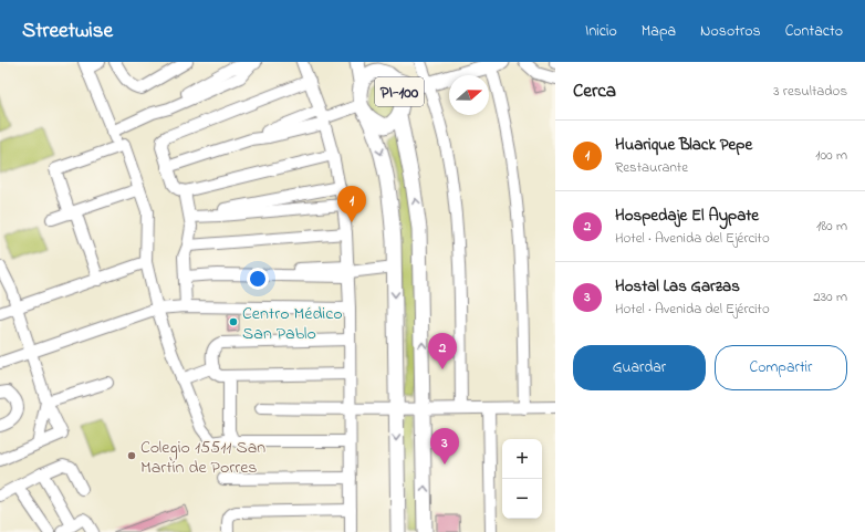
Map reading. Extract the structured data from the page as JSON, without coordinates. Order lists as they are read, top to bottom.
{
  "streets": {
    "main road": ["PI-100"]
  },
  "places": ["Centro Médico San Pablo", "Colegio 15511 San Martín de Porres"],
  "north": "right",
  "page": {
    "header": "Streetwise",
    "nav": [
      "Inicio",
      "Mapa",
      "Nosotros",
      "Contacto"
    ],
    "heading": ["Cerca", "3 resultados"],
    "list": [
      {
        "mark": "1",
        "name": "Huarique Black Pepe",
        "note": "Restaurante",
        "value": "100 m"
      },
      {
        "mark": "2",
        "name": "Hospedaje El Aypate",
        "note": "Hotel · Avenida del Ejército",
        "value": "180 m"
      },
      {
        "mark": "3",
        "name": "Hostal Las Garzas",
        "note": "Hotel · Avenida del Ejército",
        "value": "230 m"
      }
    ],
    "pins": ["1", "2", "3"],
    "buttons": ["Guardar", "Compartir"],
    "map_buttons": ["+", "−"]
  }
}
